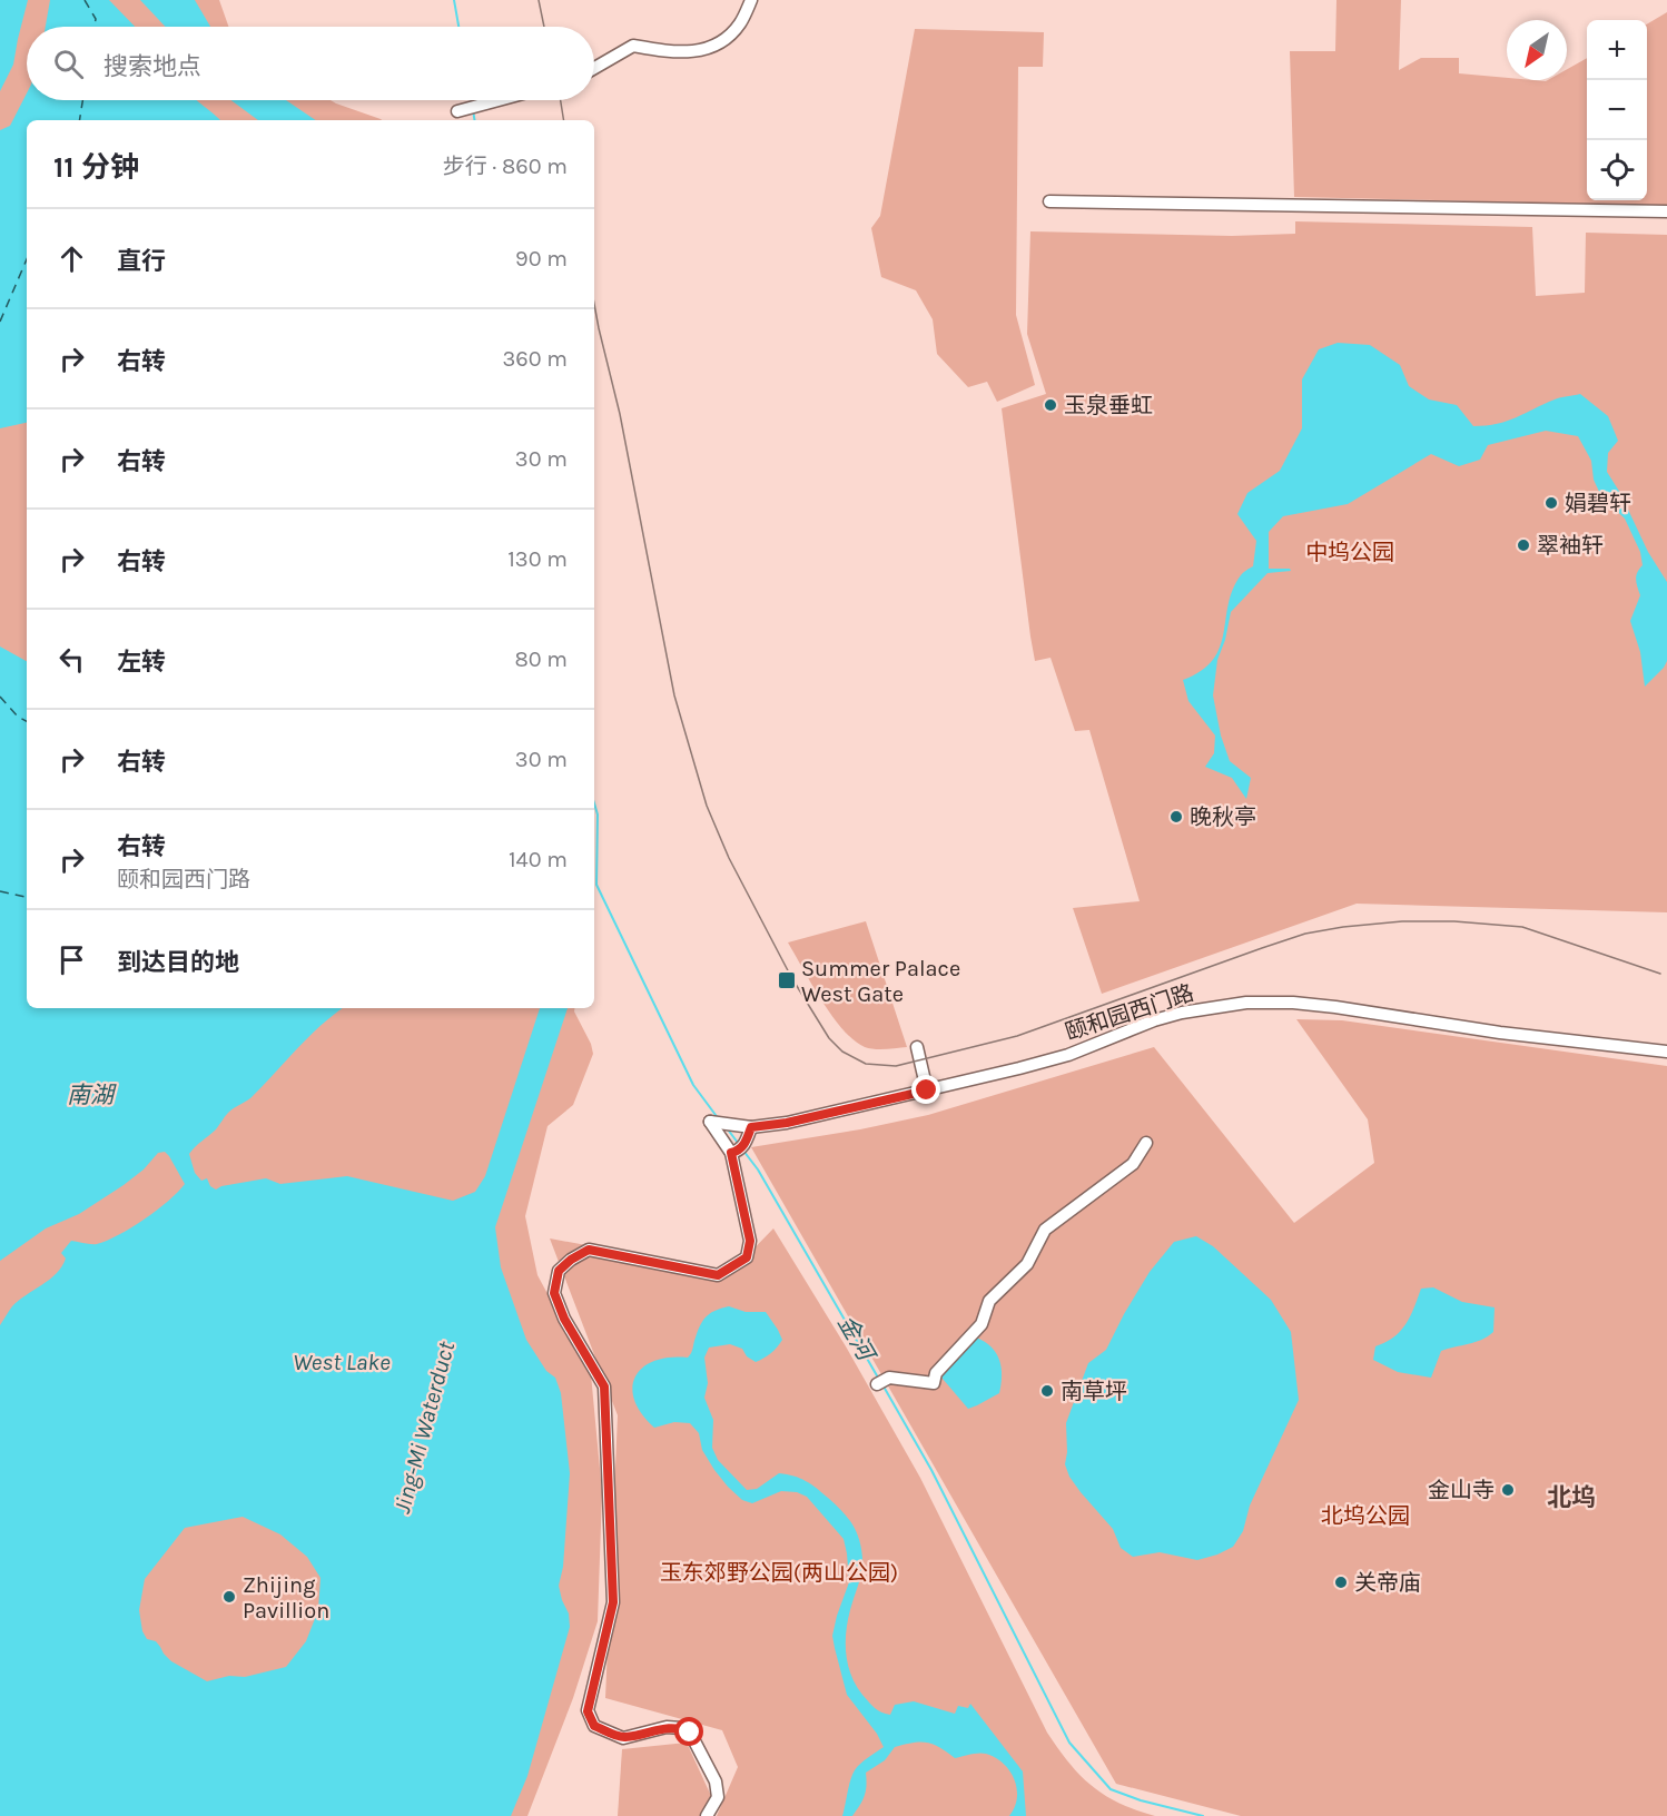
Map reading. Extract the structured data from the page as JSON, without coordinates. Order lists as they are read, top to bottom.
{
  "streets": {
    "street": ["颐和园西门路"]
  },
  "districts": ["北坞"],
  "water": [
    "南湖",
    "金河",
    "West Lake",
    "Jing-Mi Waterduct"
  ],
  "parks": ["中坞公园", "北坞公园", "玉东郊野公园(两山公园)"],
  "places": {
    "other": [
      "玉泉垂虹",
      "娟碧轩",
      "翠袖轩",
      "晚秋亭",
      "南草坪",
      "金山寺",
      "关帝庙",
      "Zhijing Pavillion"
    ],
    "transit": ["Summer Palace West Gate"]
  },
  "north": "bottom left",
  "page": {
    "map_buttons": ["+", "−"],
    "search": "搜索地点",
    "heading": ["11 分钟", "步行 · 860 m"],
    "list": [
      ["直行", "90 m"],
      ["右转", "360 m"],
      ["右转", "30 m"],
      ["右转", "130 m"],
      ["左转", "80 m"],
      ["右转", "30 m"],
      ["右转", "颐和园西门路", "140 m"],
      "到达目的地"
    ]
  }
}
